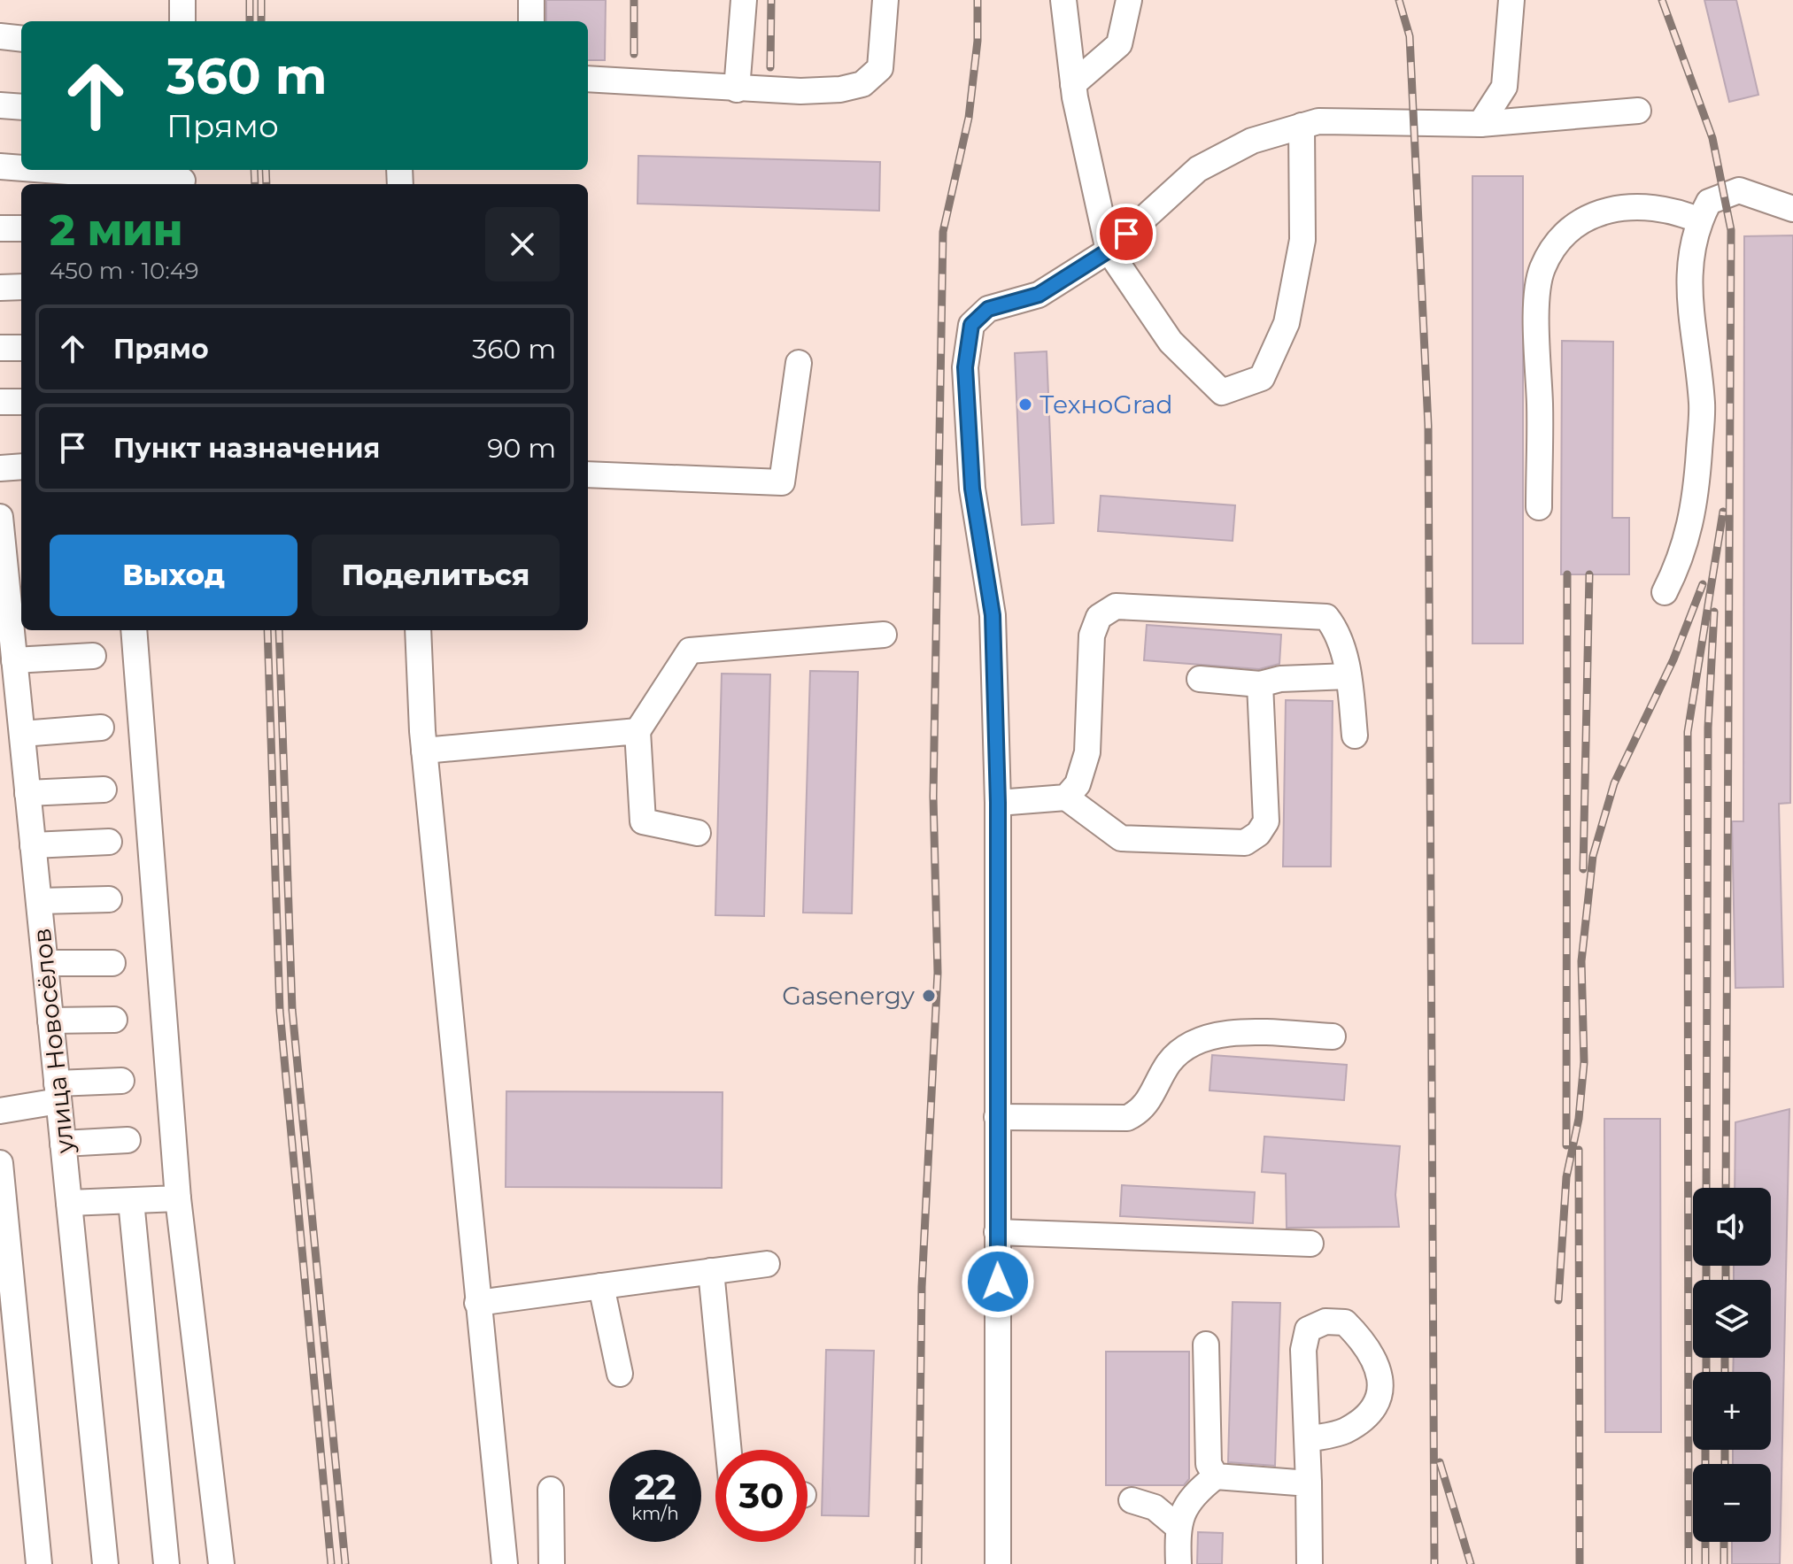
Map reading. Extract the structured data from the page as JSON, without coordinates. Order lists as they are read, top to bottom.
{
  "streets": {
    "street": ["улица Новосёлов"]
  },
  "places": ["ТехноGrad", "Gasenergy"],
  "page": {
    "turn": ["360 m", "Прямо"],
    "heading": ["2 мин", "450 m · 10:49"],
    "list": [
      {
        "name": "Прямо",
        "value": "360 m"
      },
      {
        "name": "Пункт назначения",
        "value": "90 m"
      }
    ],
    "buttons": ["Выход", "Поделиться"],
    "map_buttons": ["+", "−"],
    "speed": "22 km/h",
    "limit": "30"
  }
}
